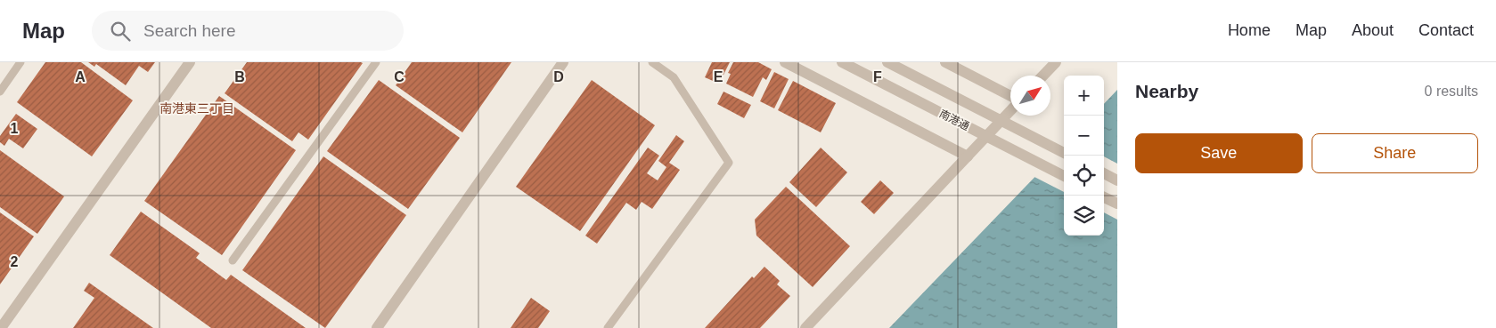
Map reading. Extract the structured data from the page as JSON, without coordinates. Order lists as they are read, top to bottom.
{
  "streets": {
    "street": ["南港通"]
  },
  "districts": ["南港東三丁目"],
  "north": "top right",
  "page": {
    "header": "Map",
    "search": "Search here",
    "nav": [
      "Home",
      "Map",
      "About",
      "Contact"
    ],
    "heading": ["Nearby", "0 results"],
    "map_buttons": ["+", "−"],
    "buttons": ["Save", "Share"]
  },
  "grid": {
    "columns": [
      "A",
      "B",
      "C",
      "D",
      "E",
      "F"
    ],
    "rows": ["1", "2"]
  }
}
